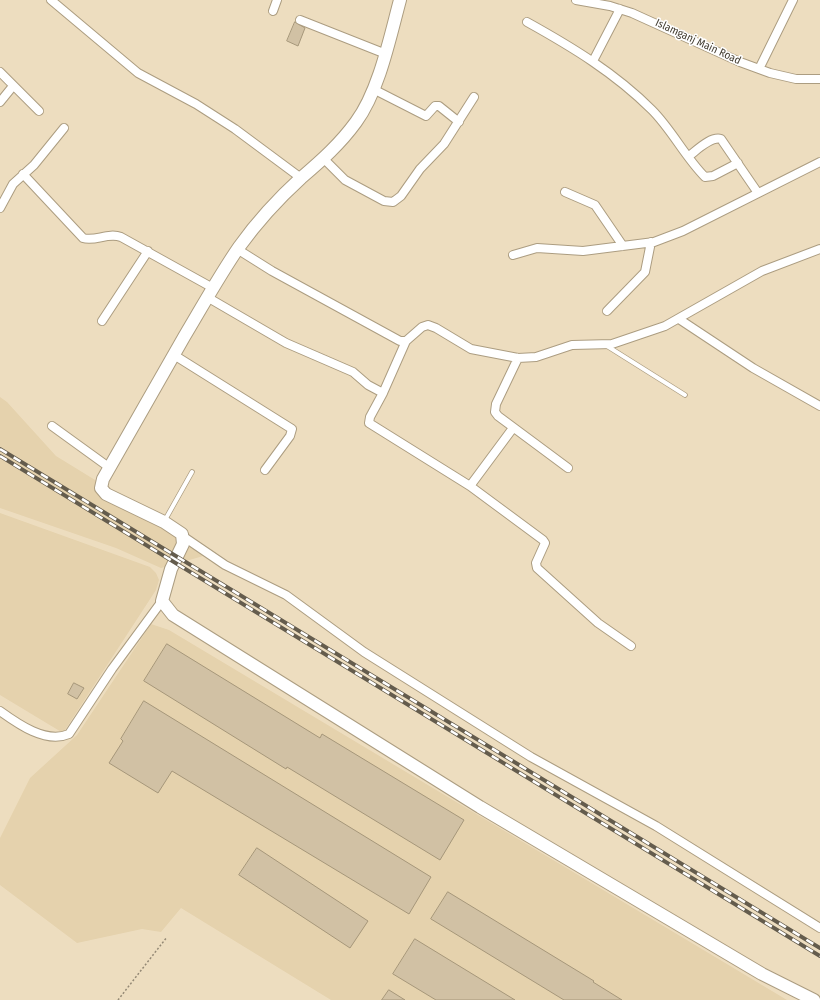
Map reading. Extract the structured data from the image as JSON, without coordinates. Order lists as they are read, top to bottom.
{
  "streets": {
    "street": ["Islamganj Main Road"]
  }
}
